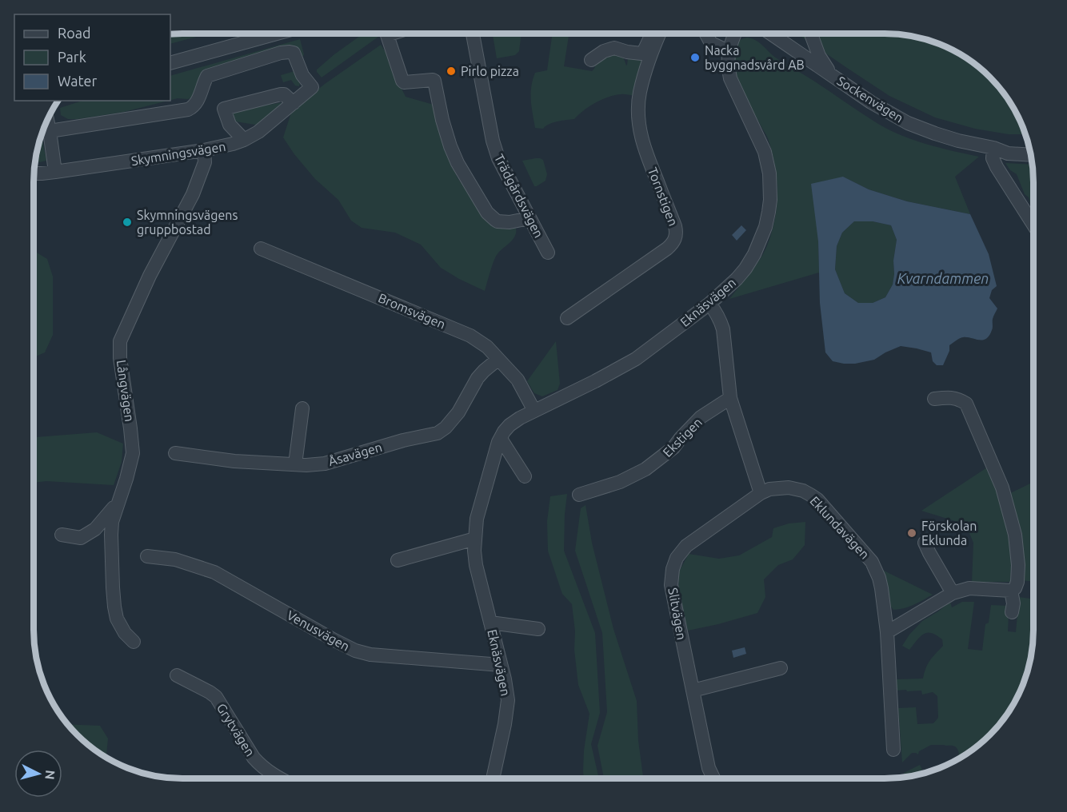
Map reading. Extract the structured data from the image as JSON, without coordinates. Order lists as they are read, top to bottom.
{
  "streets": {
    "street": [
      "Sockenvägen",
      "Skymningsvägen",
      "Trädgårdsvägen",
      "Tornstigen",
      "Eknäsvägen",
      "Bromsvägen",
      "Långvägen",
      "Ekstigen",
      "Åsavägen",
      "Eklundavägen",
      "Slitvägen",
      "Venusvägen",
      "Grytvägen"
    ]
  },
  "crossings": [
    ["Skymningsvägen", "Långvägen"],
    ["Eknäsvägen", "Bromsvägen"],
    ["Eknäsvägen", "Venusvägen"],
    ["Bromsvägen", "Åsavägen"],
    ["Eklundavägen", "Slitvägen"]
  ],
  "water": ["Kvarndammen"],
  "places": [
    "Nacka byggnadsvård AB",
    "Pirlo pizza",
    "Skymningsvägens gruppbostad",
    "Förskolan Eklunda"
  ],
  "legend": ["Road", "Park", "Water"],
  "north": "right"
}
